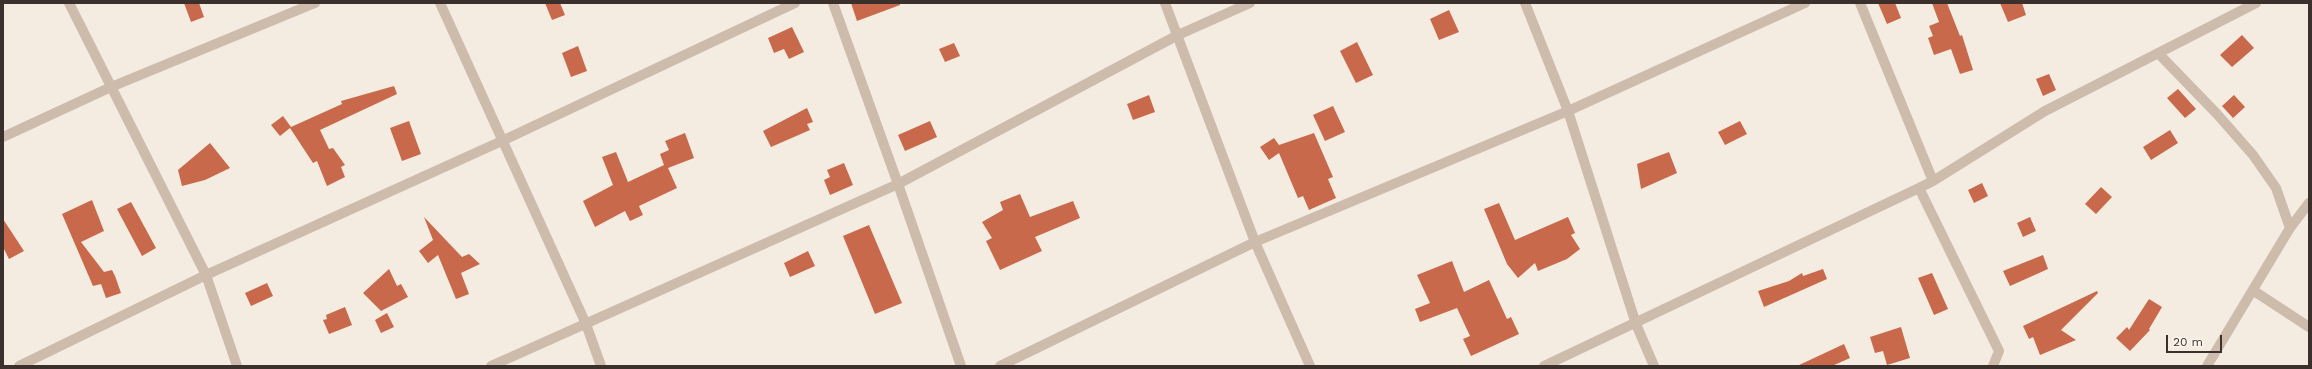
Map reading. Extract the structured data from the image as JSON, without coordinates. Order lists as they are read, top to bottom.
{
  "scale_bar": "20 m"
}
